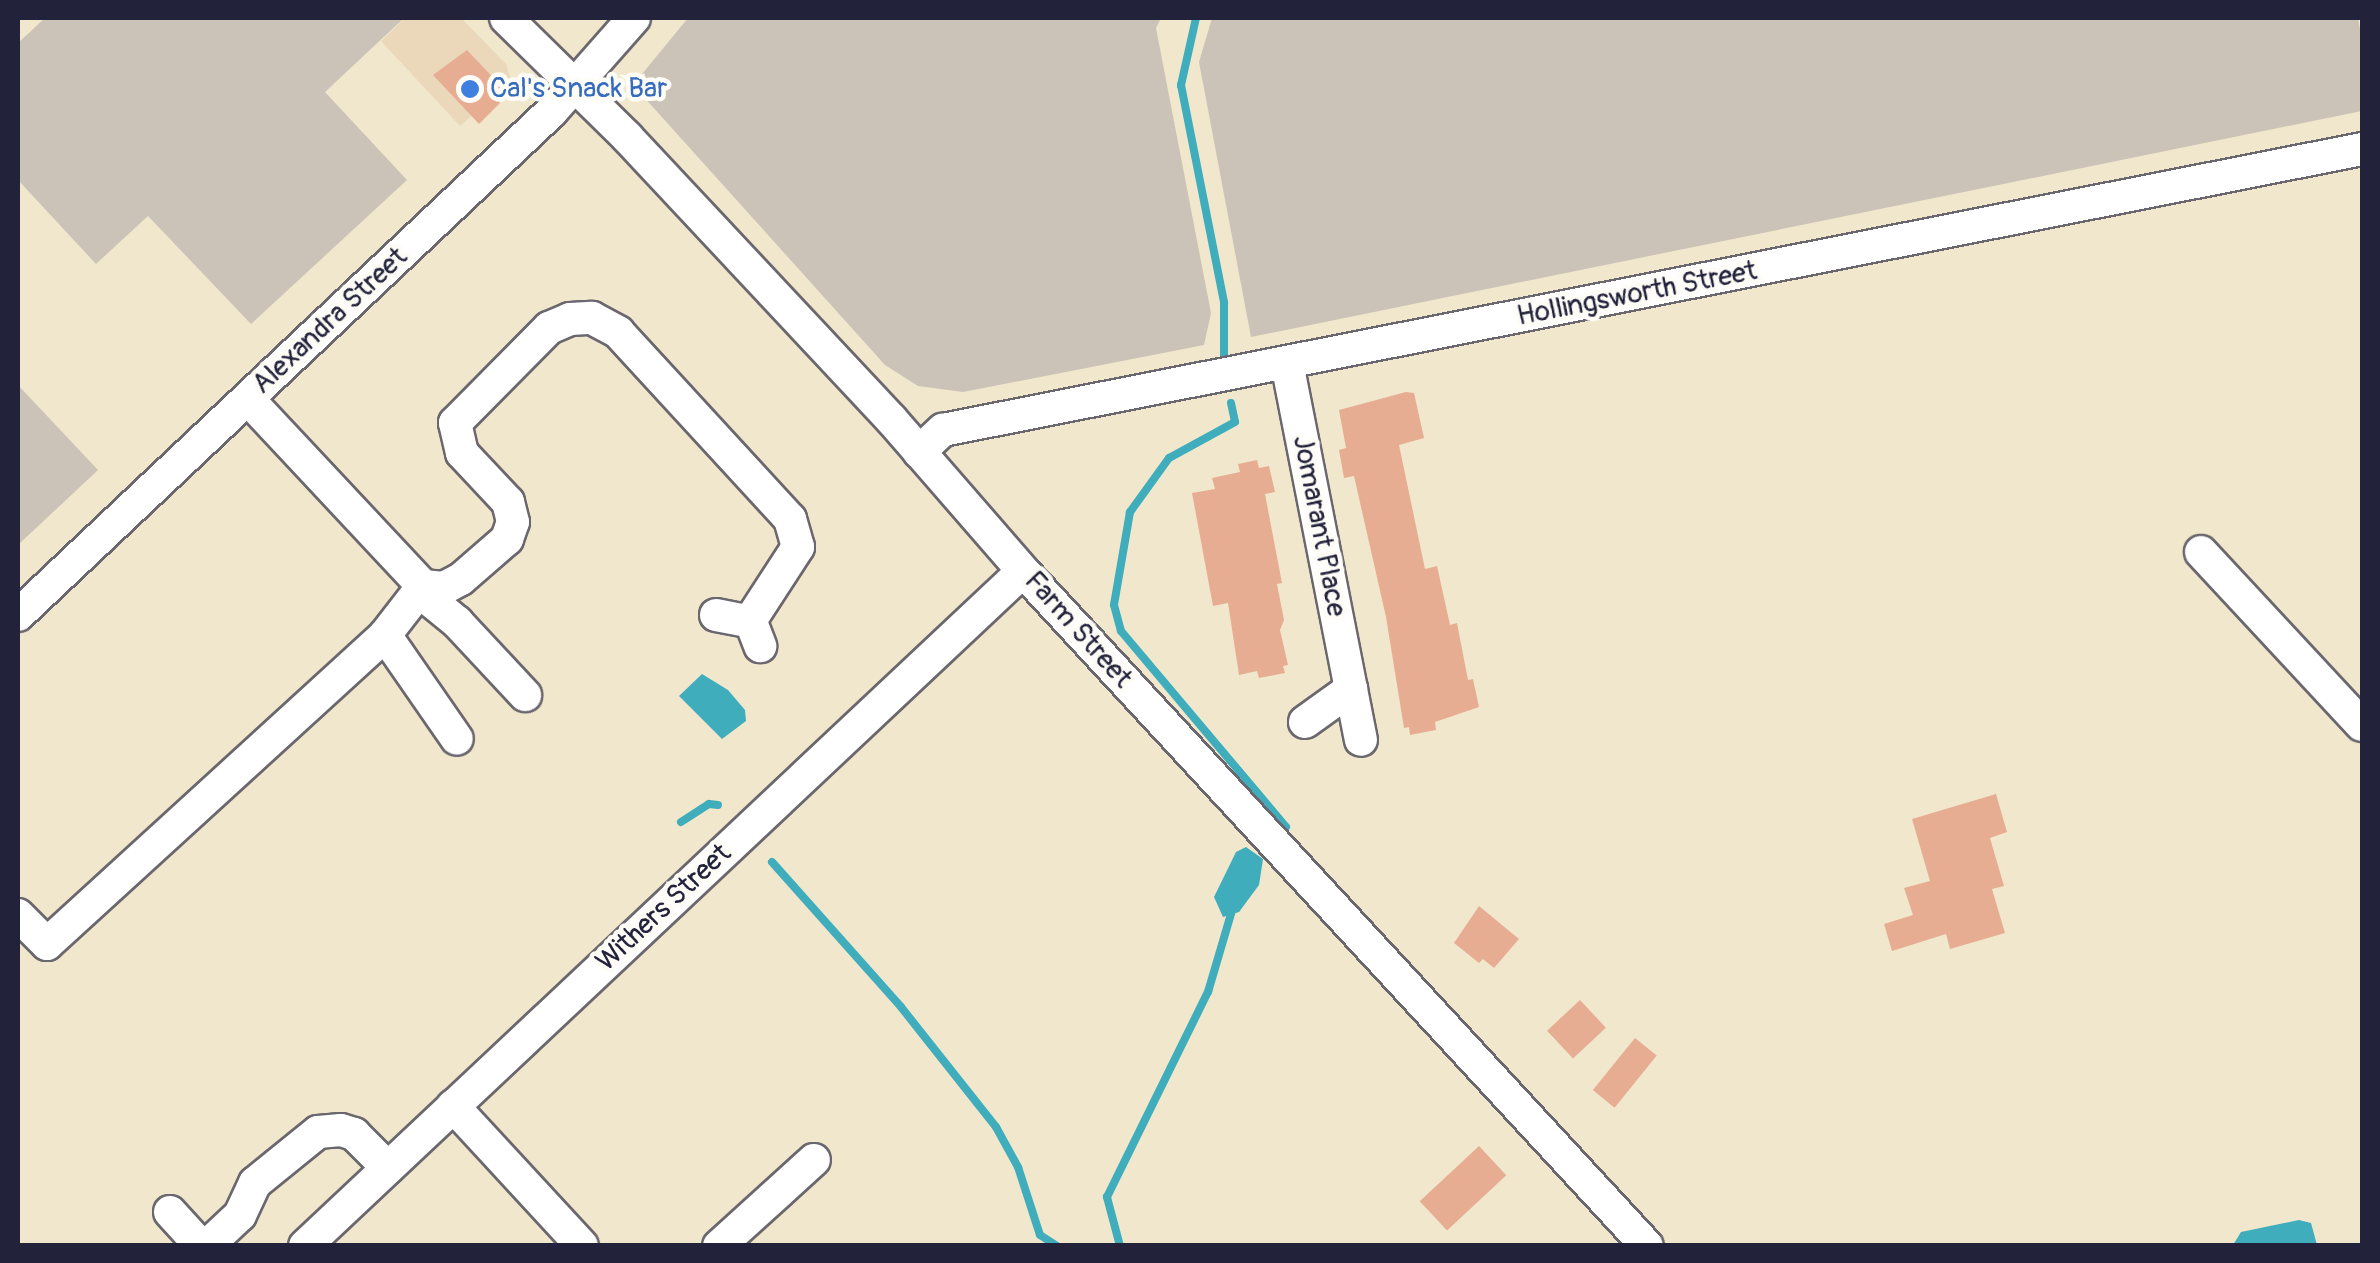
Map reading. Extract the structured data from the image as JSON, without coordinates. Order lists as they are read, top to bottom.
{
  "streets": {
    "street": [
      "Hollingsworth Street",
      "Alexandra Street",
      "Jomarant Place",
      "Farm Street",
      "Withers Street"
    ]
  },
  "crossings": [
    ["Hollingsworth Street", "Jomarant Place"],
    ["Hollingsworth Street", "Farm Street"],
    ["Alexandra Street", "Farm Street"],
    ["Farm Street", "Withers Street"]
  ],
  "places": ["Cal's Snack Bar"]
}
